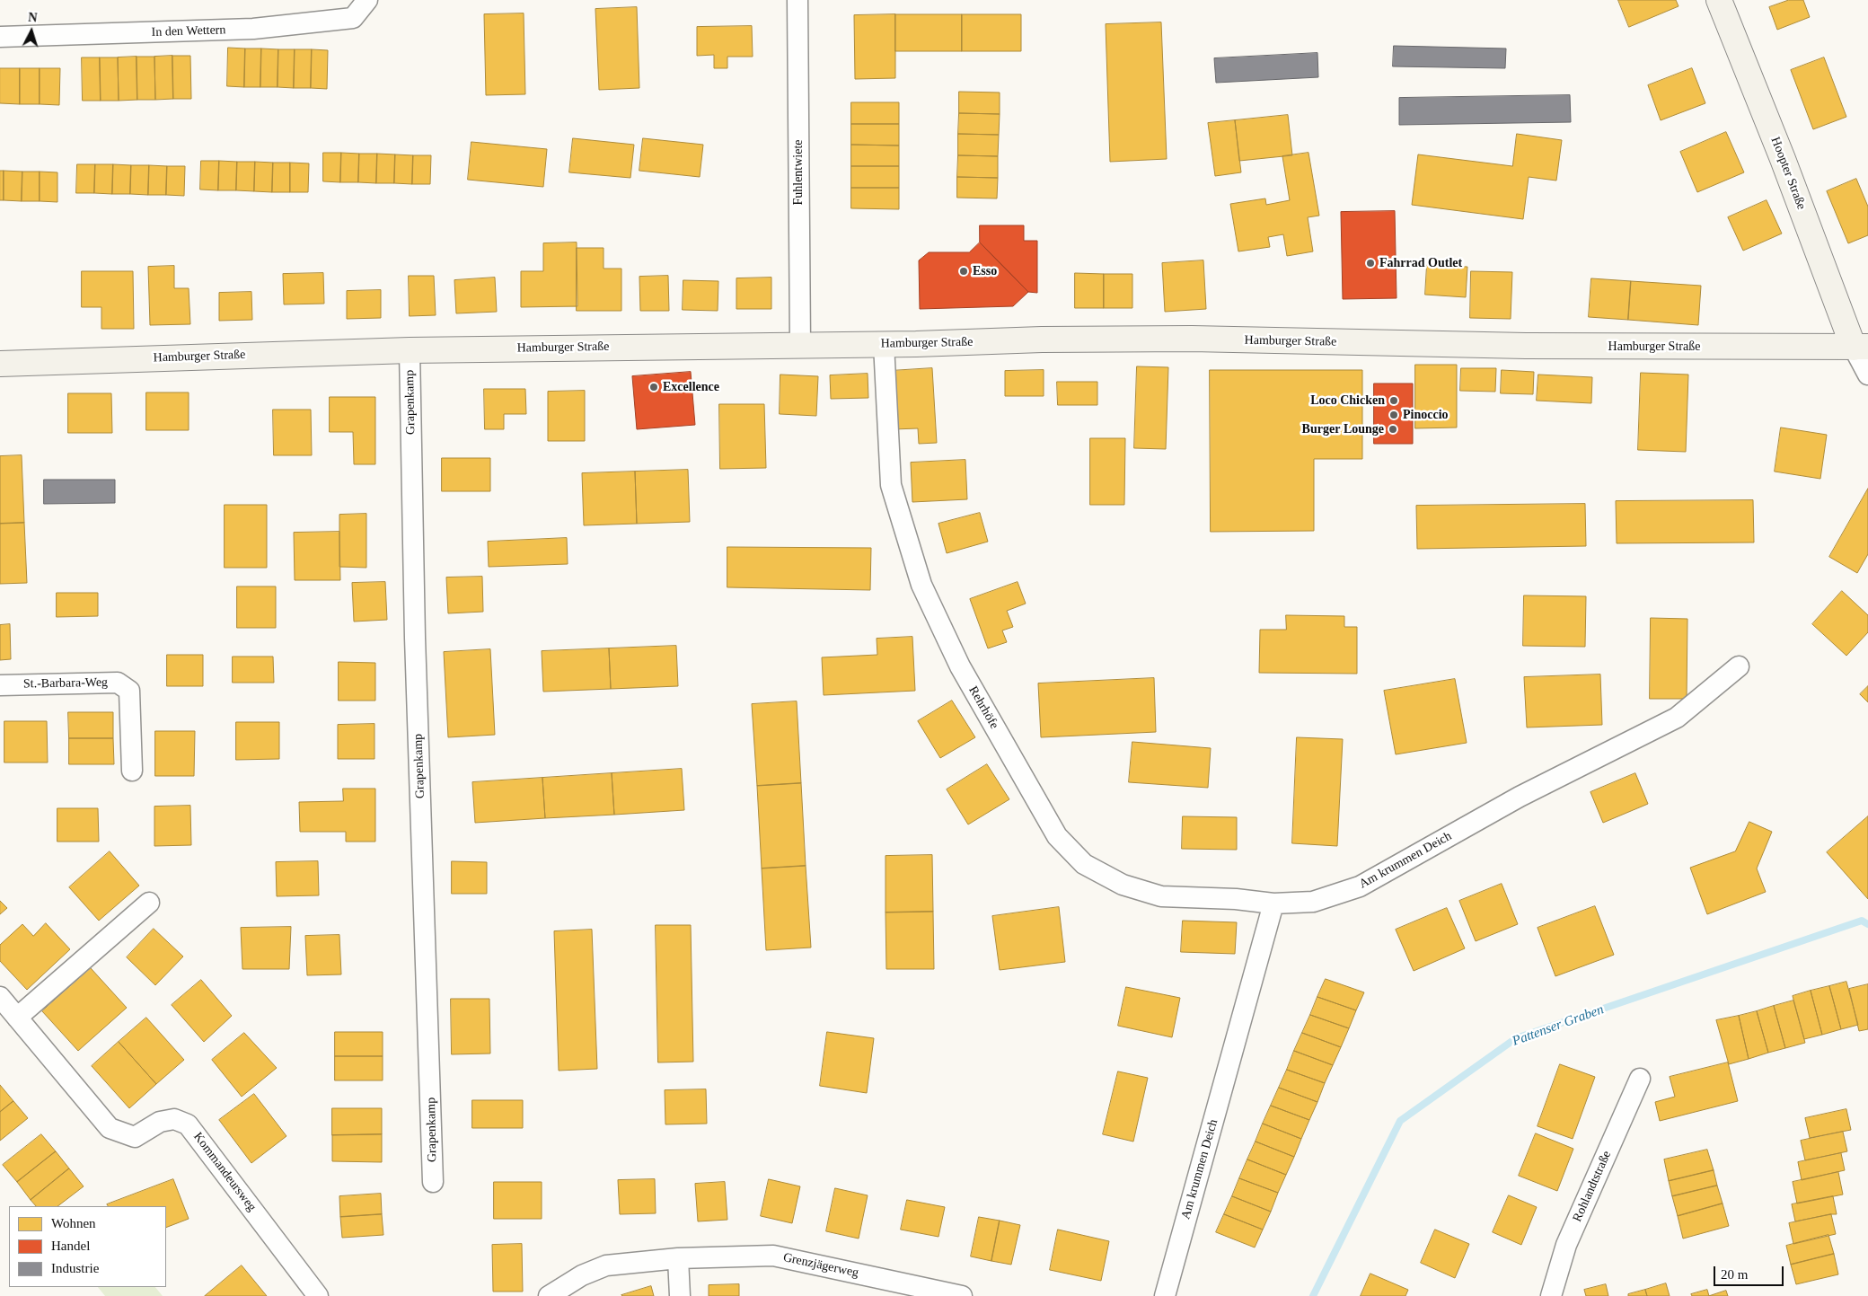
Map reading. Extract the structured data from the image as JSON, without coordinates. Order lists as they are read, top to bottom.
{
  "streets": {
    "main road": ["Hoopter Straße", "Hamburger Straße"],
    "street": [
      "In den Wettern",
      "Fuhlentwiete",
      "Grapenkamp",
      "St.-Barbara-Weg",
      "Rehrhöfe",
      "Am krummen Deich",
      "Kommandeursweg",
      "Rohlandtstraße",
      "Grenzjägerweg"
    ]
  },
  "crossings": [
    ["Fuhlentwiete", "Hamburger Straße"],
    ["Hoopter Straße", "Hamburger Straße"],
    ["Hamburger Straße", "Grapenkamp"],
    ["Hamburger Straße", "Rehrhöfe"],
    ["Rehrhöfe", "Am krummen Deich"]
  ],
  "water": ["Pattenser Graben"],
  "places": [
    "Fahrrad Outlet",
    "Esso",
    "Excellence",
    "Loco Chicken",
    "Pinoccio",
    "Burger Lounge"
  ],
  "legend": ["Wohnen", "Handel", "Industrie"],
  "scale_bar": "20 m",
  "north": "top"
}
